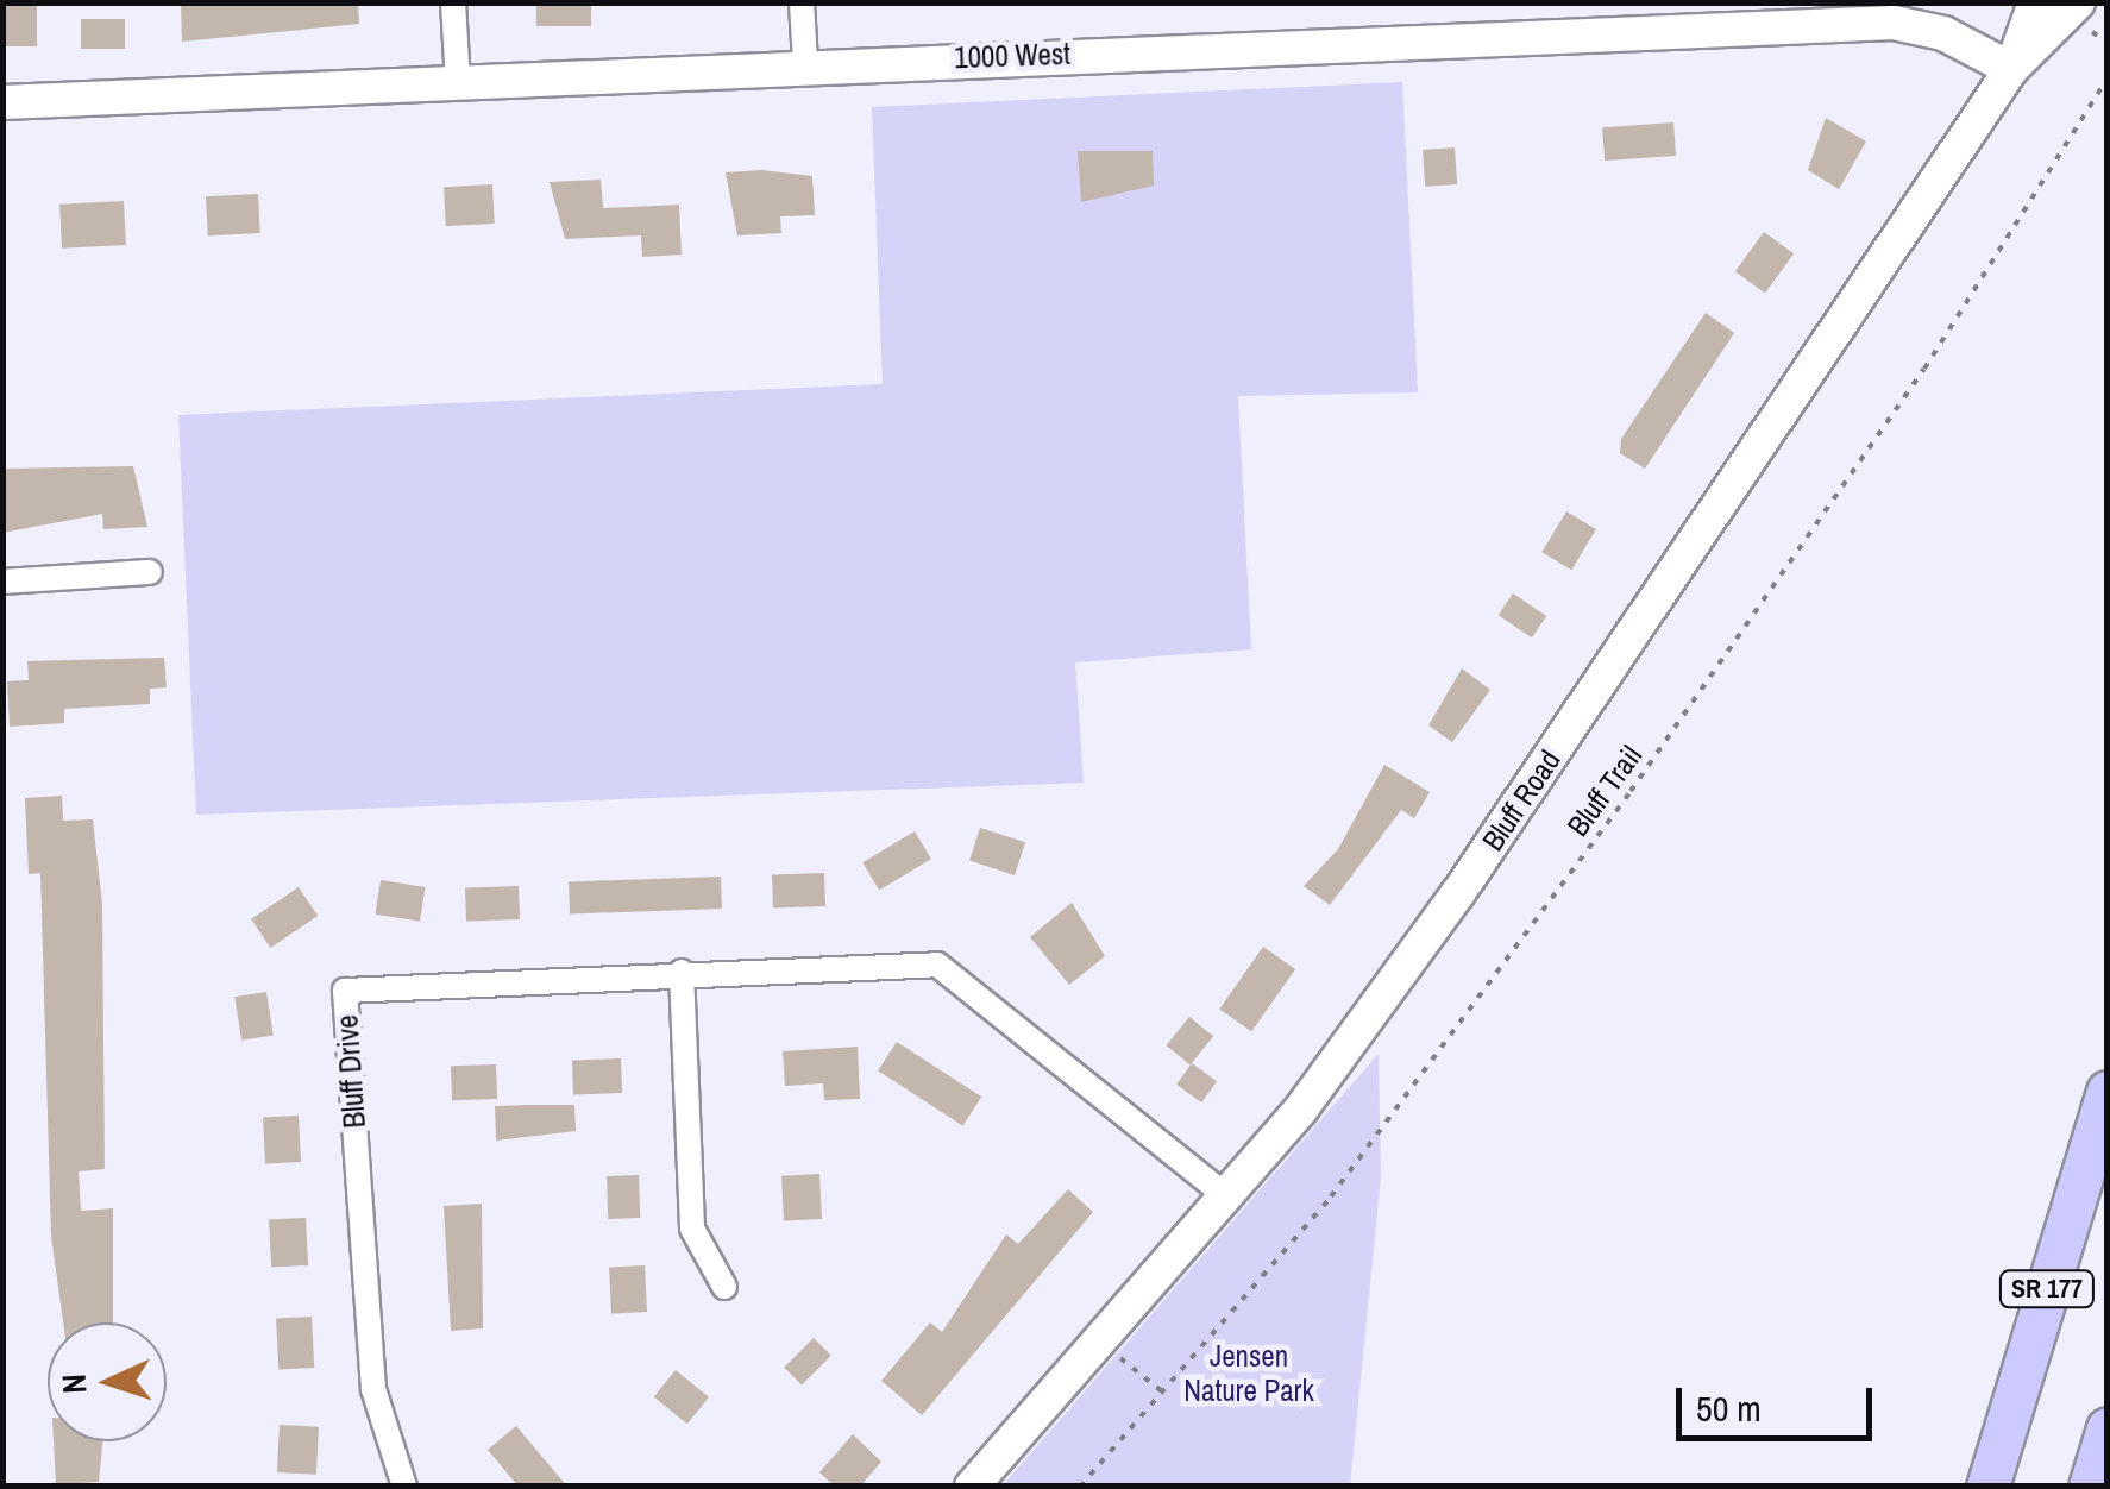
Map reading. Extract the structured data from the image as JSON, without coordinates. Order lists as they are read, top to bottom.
{
  "streets": {
    "highway": ["SR 177"],
    "main road": ["1000 West", "Bluff Road"],
    "street": ["Bluff Drive"],
    "path": ["Bluff Trail"]
  },
  "crossings": [
    ["1000 West", "Bluff Road"],
    ["Bluff Road", "Bluff Drive"]
  ],
  "parks": ["Jensen Nature Park"],
  "scale_bar": "50 m",
  "north": "left"
}
